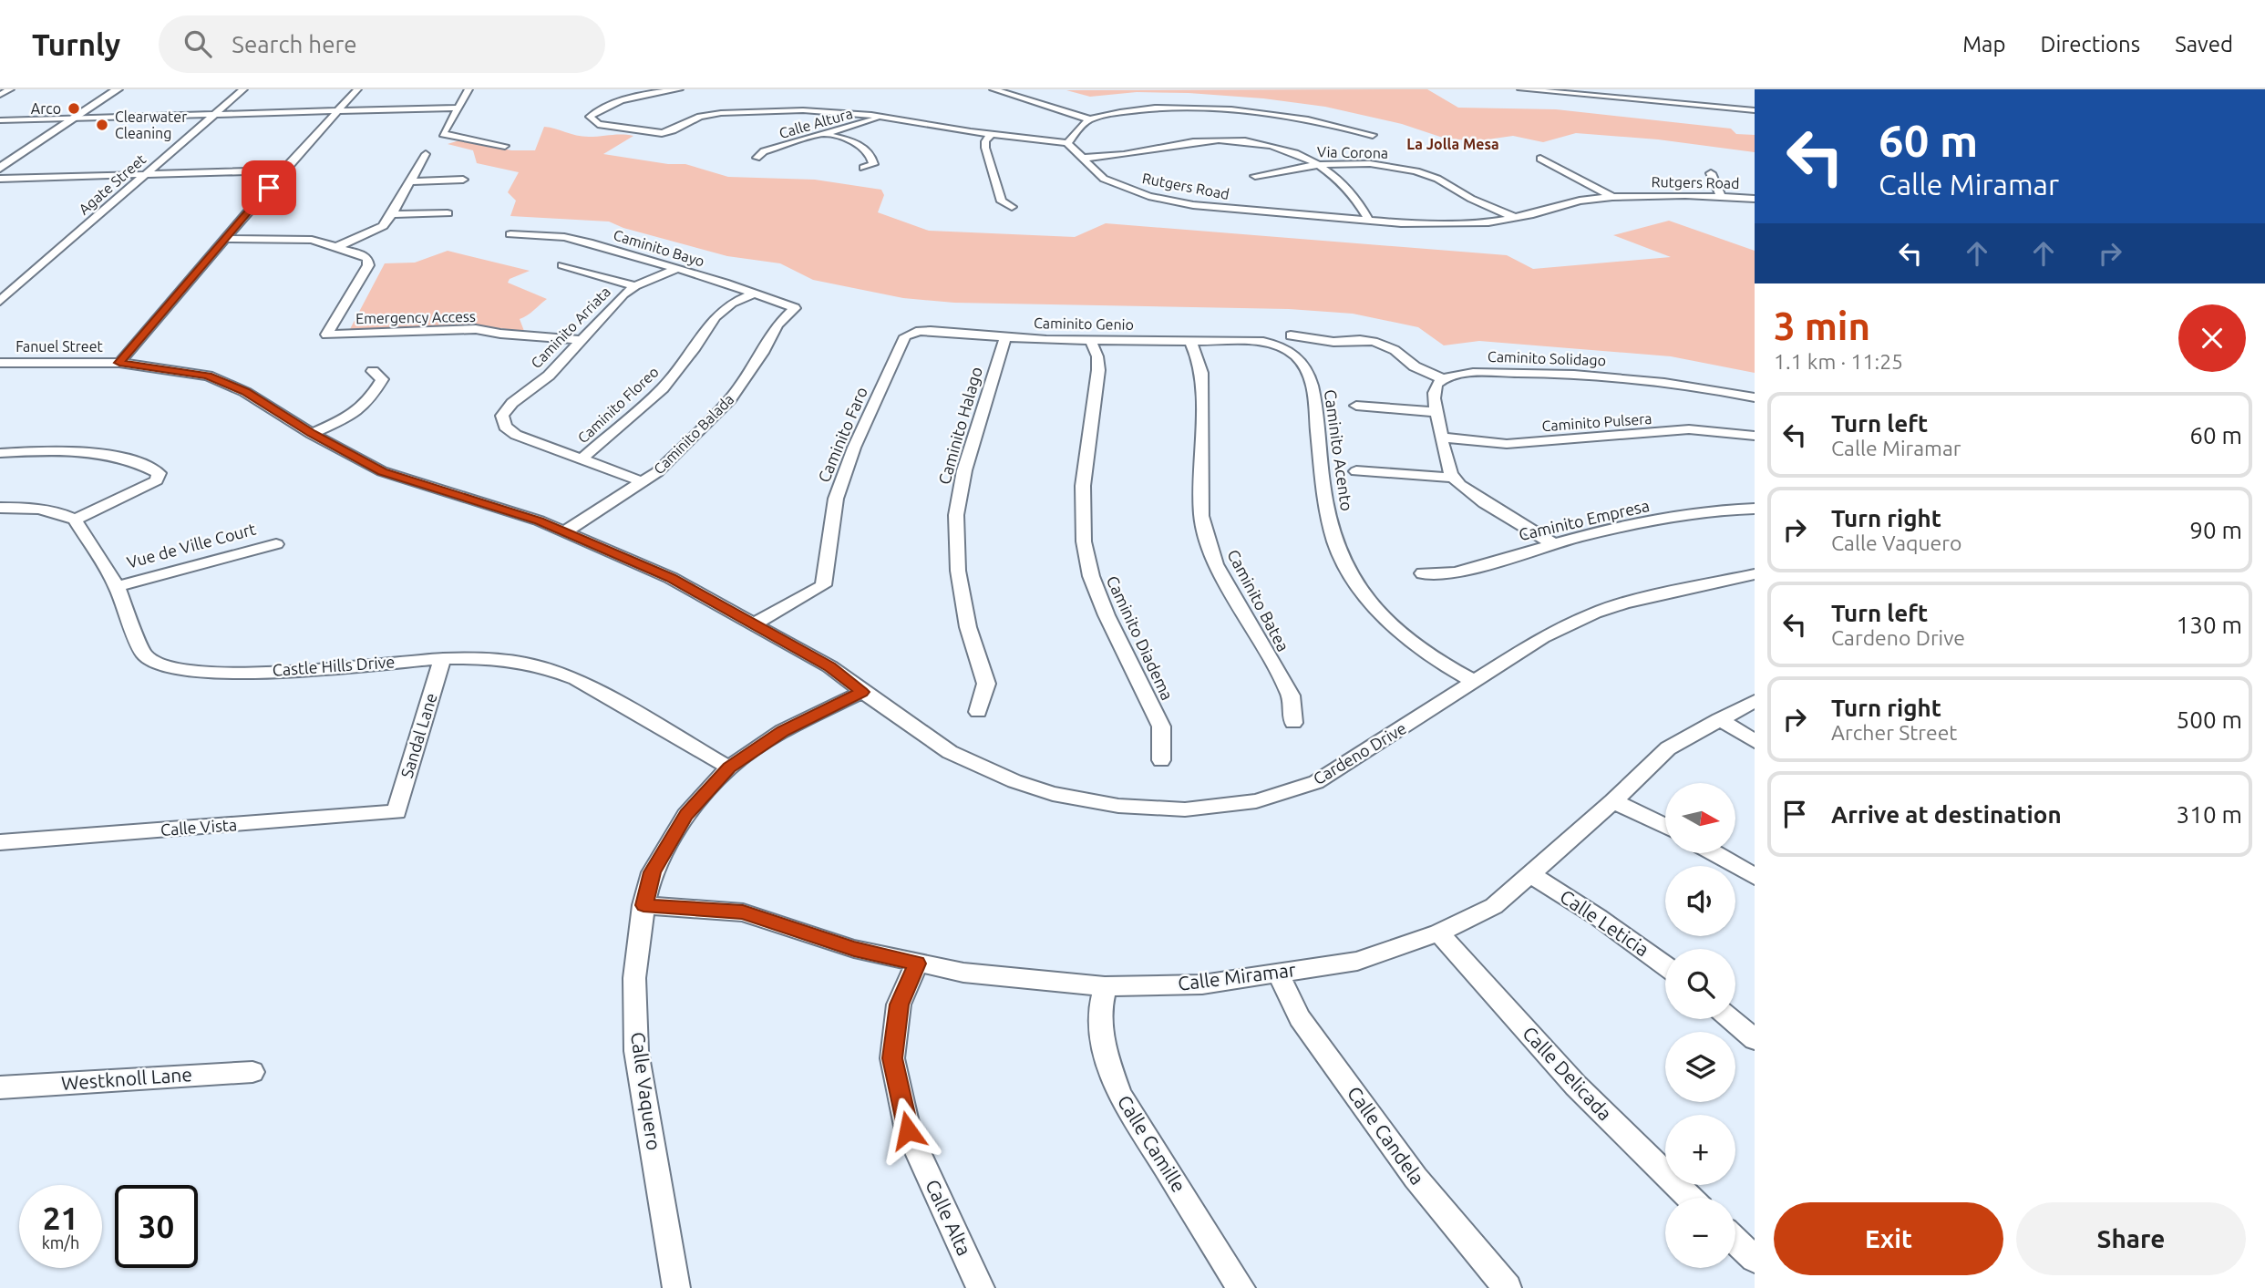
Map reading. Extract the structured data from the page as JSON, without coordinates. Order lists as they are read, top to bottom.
{
  "streets": {
    "street": [
      "Calle Altura",
      "Via Corona",
      "Rutgers Road",
      "Agate Street",
      "Caminito Bayo",
      "Emergency Access",
      "Caminito Genio",
      "Caminito Arriata",
      "Fanuel Street",
      "Caminito Solidago",
      "Caminito Floreo",
      "Caminito Pulsera",
      "Caminito Halago",
      "Caminito Balada",
      "Caminito Faro",
      "Caminito Acento",
      "Caminito Empresa",
      "Vue de Ville Court",
      "Caminito Batea",
      "Caminito Diadema",
      "Castle Hills Drive",
      "Sandal Lane",
      "Cardeno Drive",
      "Calle Vista",
      "Calle Leticia",
      "Calle Miramar",
      "Calle Delicada",
      "Westknoll Lane",
      "Calle Vaquero",
      "Calle Candela",
      "Calle Camille",
      "Calle Alta"
    ]
  },
  "crossings": [
    ["Via Corona", "Rutgers Road"],
    ["Caminito Bayo", "Caminito Arriata"],
    ["Caminito Bayo", "Caminito Floreo"],
    ["Caminito Bayo", "Caminito Balada"],
    ["Emergency Access", "Caminito Arriata"],
    ["Caminito Genio", "Caminito Halago"],
    ["Caminito Genio", "Caminito Faro"],
    ["Caminito Genio", "Caminito Acento"],
    ["Caminito Genio", "Caminito Batea"],
    ["Caminito Genio", "Caminito Diadema"],
    ["Caminito Arriata", "Caminito Floreo"],
    ["Caminito Arriata", "Caminito Balada"],
    ["Fanuel Street", "Cardeno Drive"],
    ["Caminito Balada", "Cardeno Drive"],
    ["Caminito Faro", "Cardeno Drive"],
    ["Caminito Acento", "Cardeno Drive"],
    ["Vue de Ville Court", "Castle Hills Drive"],
    ["Castle Hills Drive", "Sandal Lane"],
    ["Castle Hills Drive", "Calle Vaquero"],
    ["Sandal Lane", "Calle Vista"],
    ["Cardeno Drive", "Calle Vaquero"],
    ["Calle Leticia", "Calle Miramar"],
    ["Calle Miramar", "Calle Delicada"],
    ["Calle Miramar", "Calle Vaquero"],
    ["Calle Miramar", "Calle Candela"],
    ["Calle Miramar", "Calle Camille"],
    ["Calle Miramar", "Calle Alta"]
  ],
  "districts": ["La Jolla Mesa"],
  "places": ["Arco", "Clearwater Cleaning"],
  "north": "right",
  "page": {
    "header": "Turnly",
    "search": "Search here",
    "nav": ["Map", "Directions", "Saved"],
    "turn": ["60 m", "Calle Miramar"],
    "heading": ["3 min", "1.1 km · 11:25"],
    "list": [
      {
        "name": "Turn left",
        "note": "Calle Miramar",
        "value": "60 m"
      },
      {
        "name": "Turn right",
        "note": "Calle Vaquero",
        "value": "90 m"
      },
      {
        "name": "Turn left",
        "note": "Cardeno Drive",
        "value": "130 m"
      },
      {
        "name": "Turn right",
        "note": "Archer Street",
        "value": "500 m"
      },
      {
        "name": "Arrive at destination",
        "value": "310 m"
      }
    ],
    "map_buttons": ["+", "−"],
    "speed": "21 km/h",
    "limit": "30",
    "buttons": ["Exit", "Share"]
  }
}
